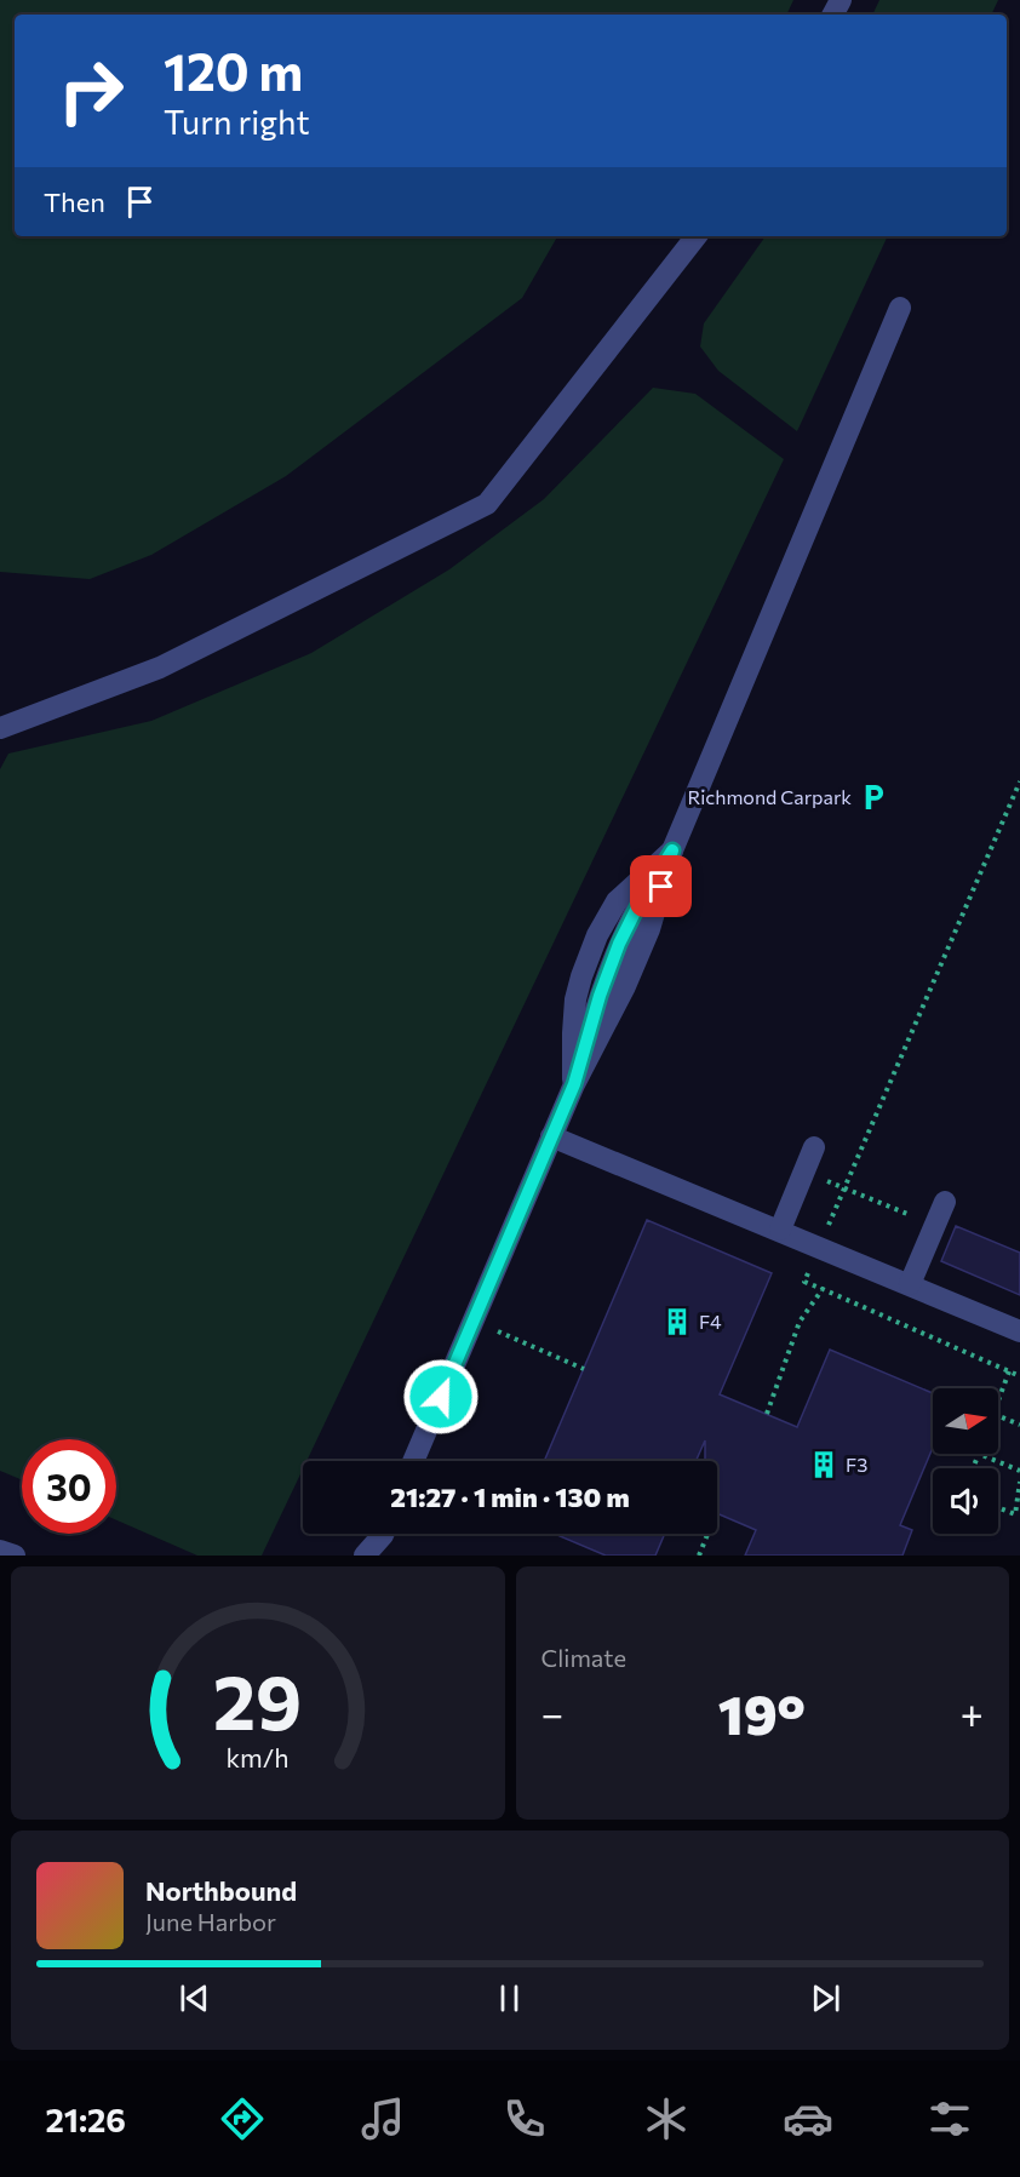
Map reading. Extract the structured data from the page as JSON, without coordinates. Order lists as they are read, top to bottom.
{
  "places": {
    "parking": ["Richmond Carpark"],
    "building": ["F4", "F3"]
  },
  "north": "right",
  "page": {
    "turn": ["120 m", "Turn right"],
    "then": "Then",
    "limit": "30",
    "trip": "21:27 · 1 min · 130 m",
    "tile": "Climate",
    "heat": ["−", "19°", "+"],
    "song": ["Northbound", "June Harbor"],
    "tabs": "21:26",
    "gauge": ["29", "km/h"]
  }
}
